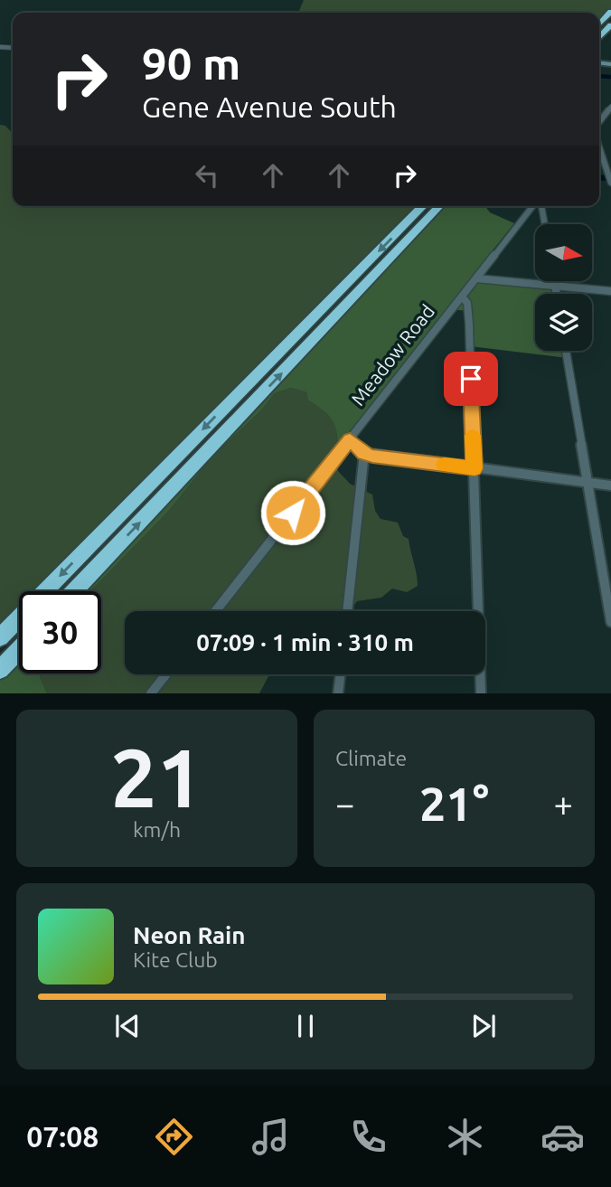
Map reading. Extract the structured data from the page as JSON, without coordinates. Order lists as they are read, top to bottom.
{
  "streets": {
    "street": ["Meadow Road"]
  },
  "north": "right",
  "page": {
    "turn": ["90 m", "Gene Avenue South"],
    "limit": "30",
    "trip": "07:09 · 1 min · 310 m",
    "tile": [
      ["21", "km/h"],
      "Climate"
    ],
    "heat": ["−", "21°", "+"],
    "song": ["Neon Rain", "Kite Club"],
    "tabs": "07:08"
  }
}
